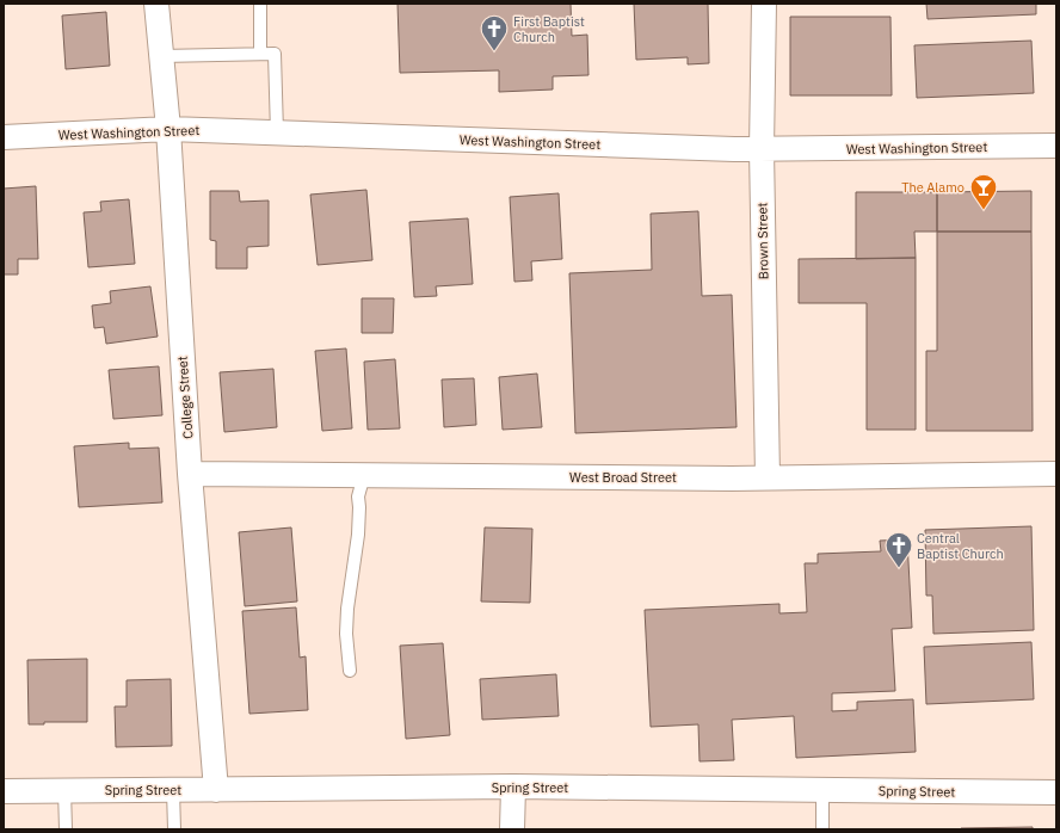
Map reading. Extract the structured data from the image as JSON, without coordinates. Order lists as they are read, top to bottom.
{
  "streets": {
    "street": [
      "West Washington Street",
      "Brown Street",
      "College Street",
      "West Broad Street",
      "Spring Street"
    ]
  },
  "crossings": [
    ["West Washington Street", "Brown Street"],
    ["West Washington Street", "College Street"],
    ["Brown Street", "West Broad Street"],
    ["College Street", "West Broad Street"],
    ["College Street", "Spring Street"]
  ],
  "places": {
    "church": ["First Baptist Church", "Central Baptist Church"],
    "bar": ["The Alamo"]
  }
}
